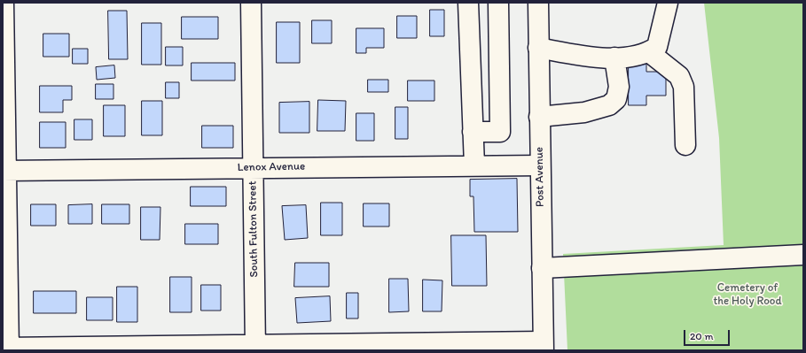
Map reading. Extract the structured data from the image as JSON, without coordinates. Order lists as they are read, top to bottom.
{
  "streets": {
    "street": ["Lenox Avenue", "Post Avenue", "South Fulton Street"]
  },
  "crossings": [
    ["Lenox Avenue", "Post Avenue"],
    ["Lenox Avenue", "South Fulton Street"]
  ],
  "parks": ["Cemetery of the Holy Rood"],
  "scale_bar": "20 m"
}
